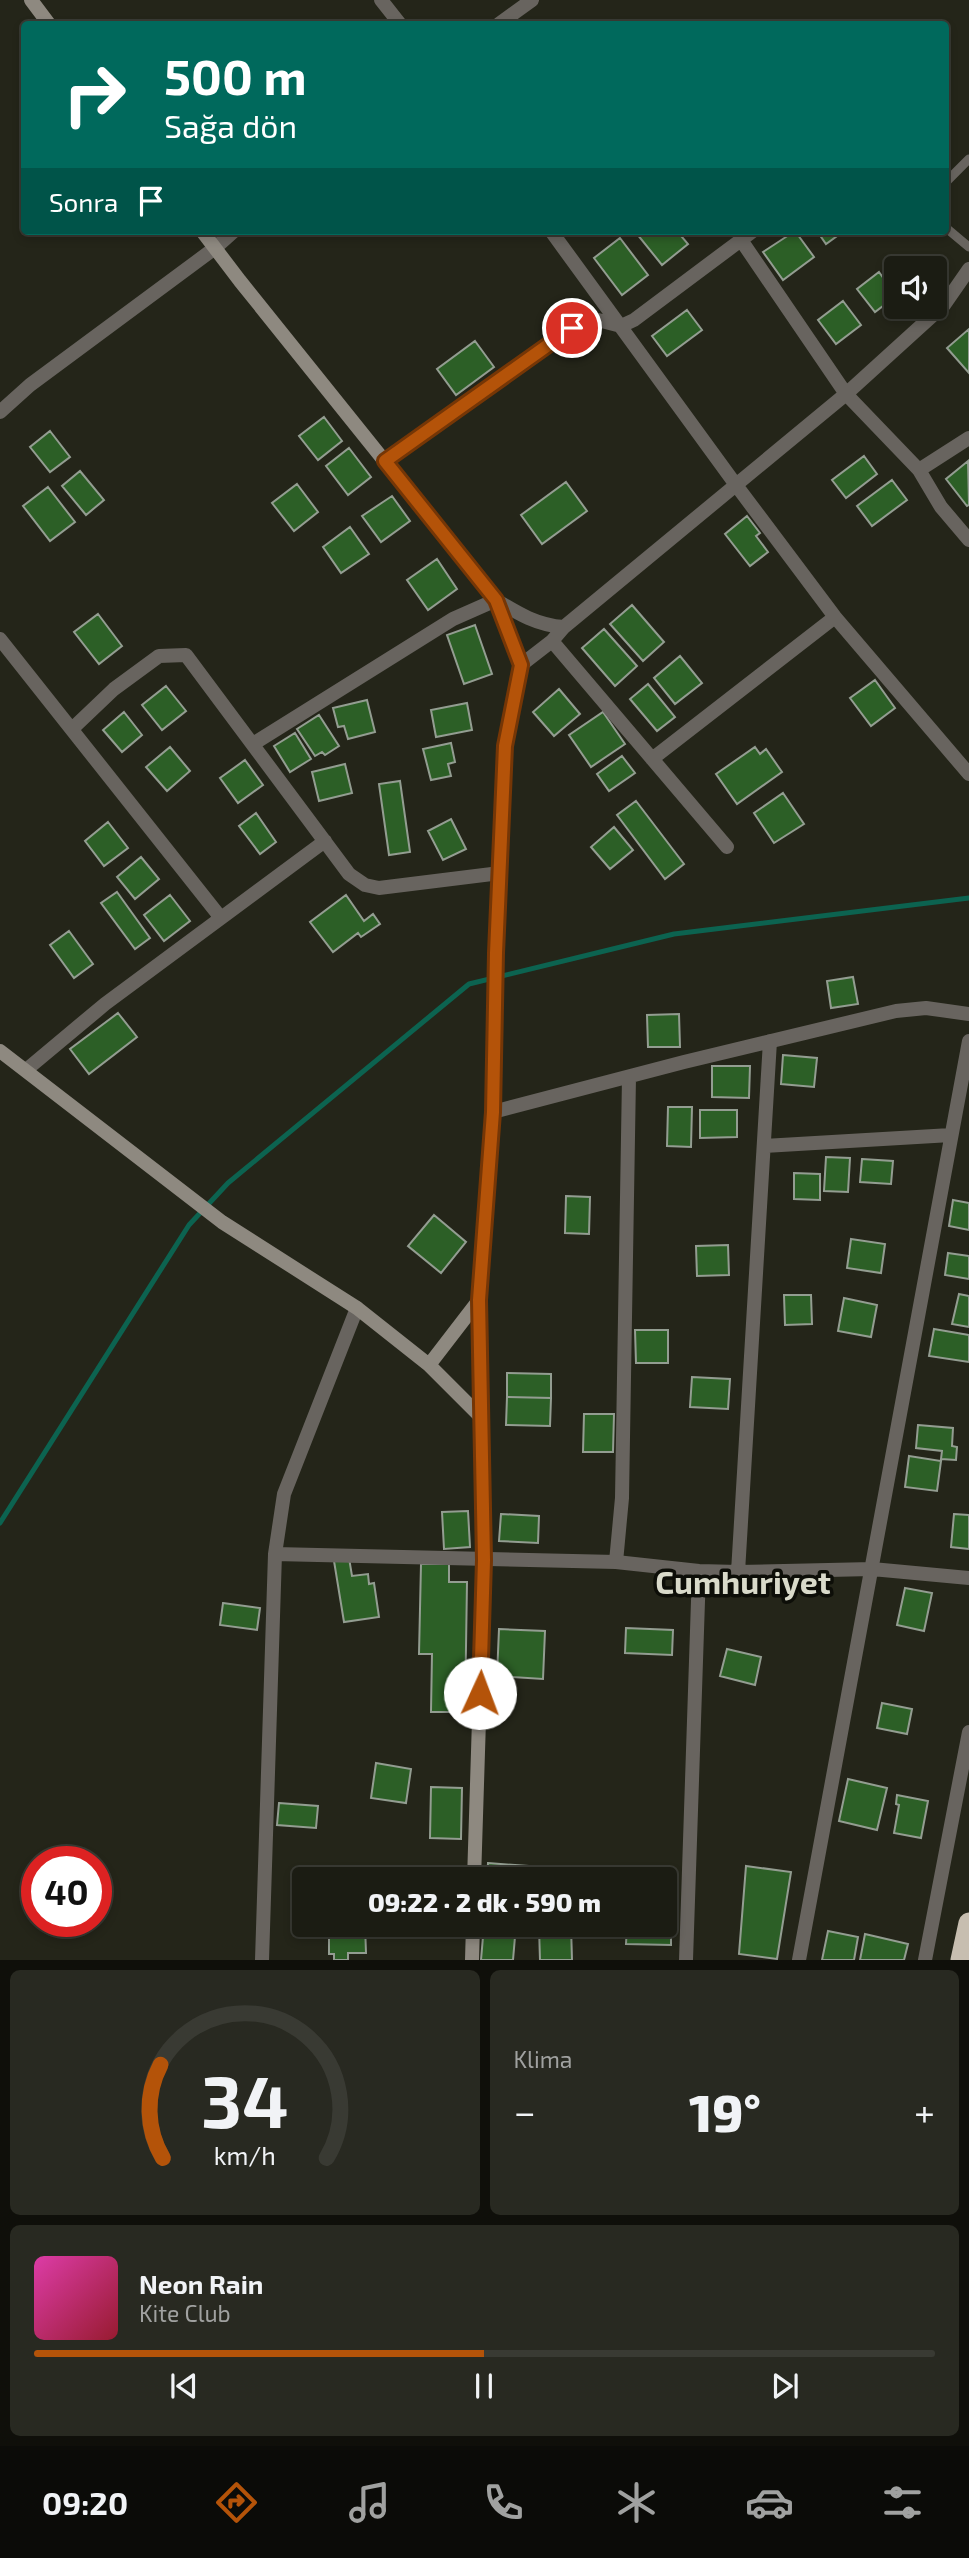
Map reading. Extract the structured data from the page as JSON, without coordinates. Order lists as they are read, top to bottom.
{
  "districts": ["Cumhuriyet"],
  "page": {
    "turn": ["500 m", "Sağa dön"],
    "then": "Sonra",
    "limit": "40",
    "trip": "09:22 · 2 dk · 590 m",
    "tile": "Klima",
    "heat": ["−", "19°", "+"],
    "song": ["Neon Rain", "Kite Club"],
    "tabs": "09:20",
    "gauge": ["34", "km/h"]
  }
}
